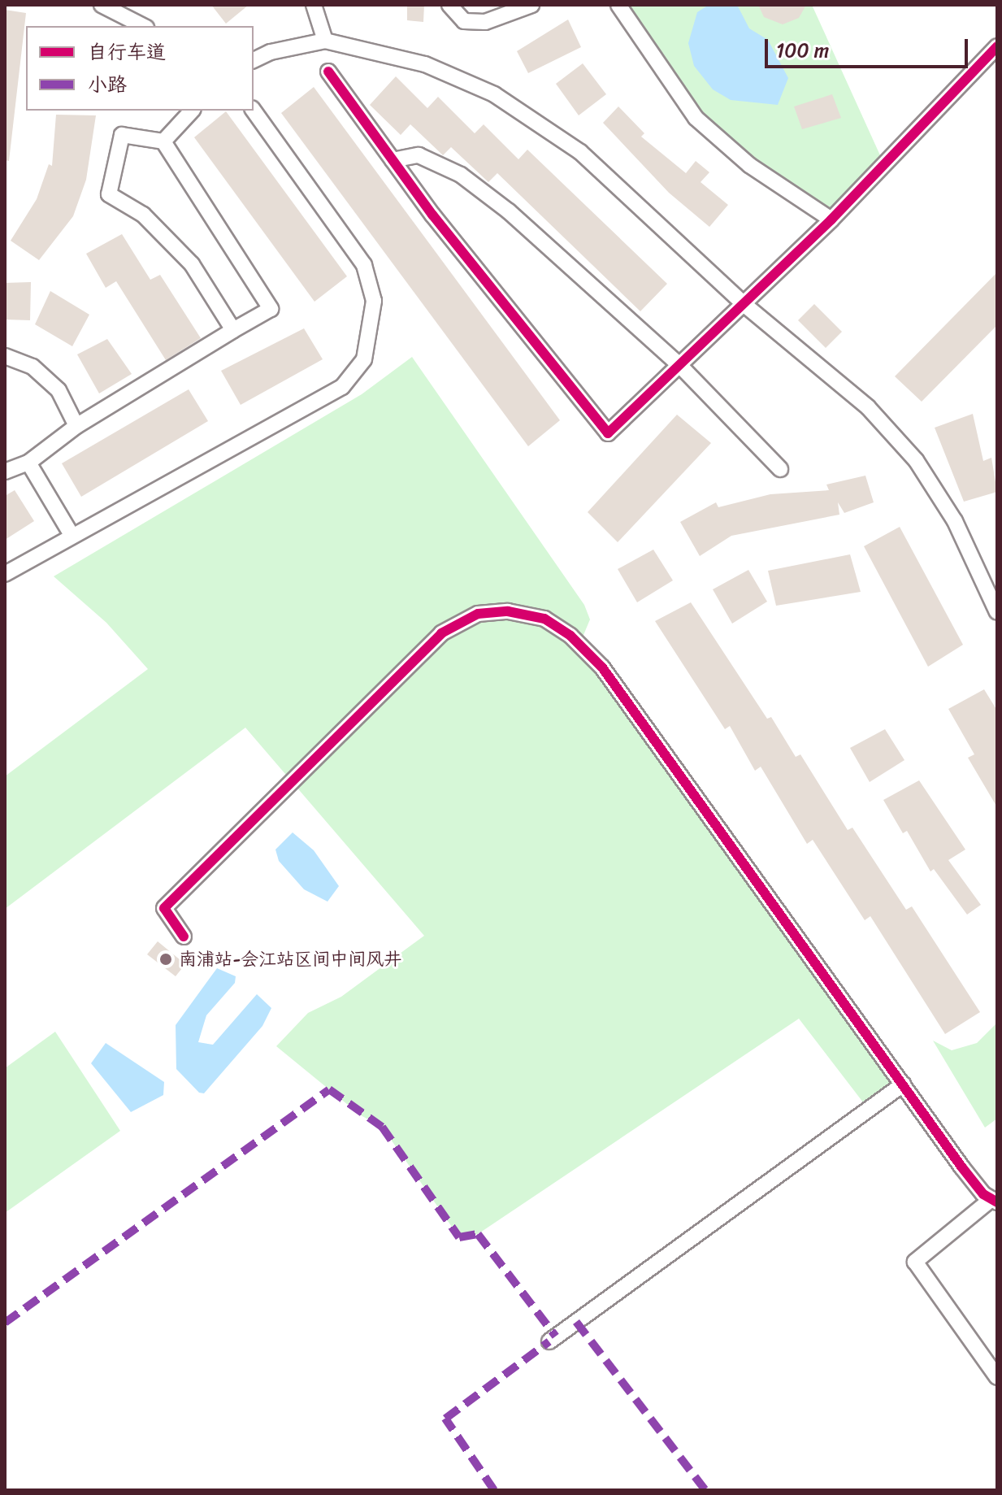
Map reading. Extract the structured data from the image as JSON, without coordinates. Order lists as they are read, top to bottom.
{
  "places": ["南浦站-会江站区间中间风井"],
  "legend": ["自行车道", "小路"],
  "scale_bar": "100 m"
}
